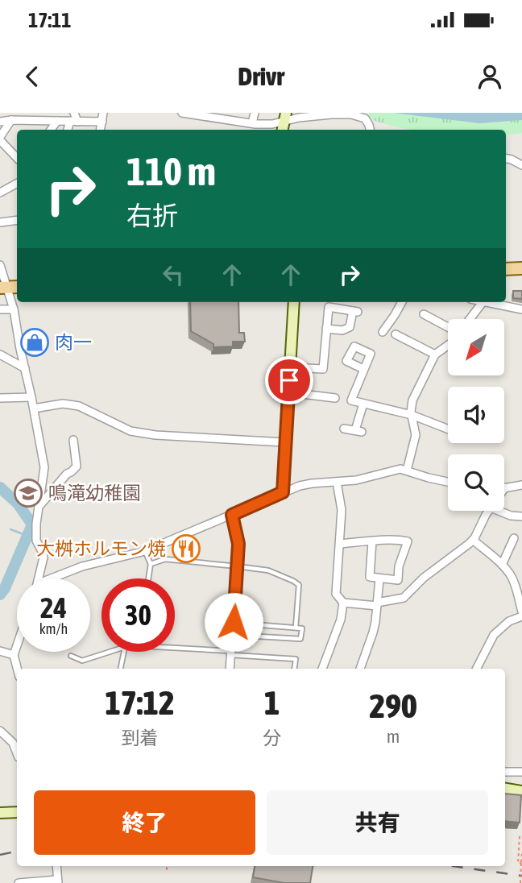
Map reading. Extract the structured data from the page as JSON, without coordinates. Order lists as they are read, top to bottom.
{
  "places": {
    "shop": ["肉一"],
    "school or university": ["鳴滝幼稚園"],
    "restaurant": ["大桝ホルモン焼"]
  },
  "north": "bottom left",
  "page": {
    "status": "17:11",
    "header": "Drivr",
    "turn": ["110 m", "右折"],
    "speed": "24 km/h",
    "limit": "30",
    "eta": [
      "17:12",
      "到着",
      "1",
      "分",
      "290",
      "m"
    ],
    "buttons": ["終了", "共有"]
  }
}
